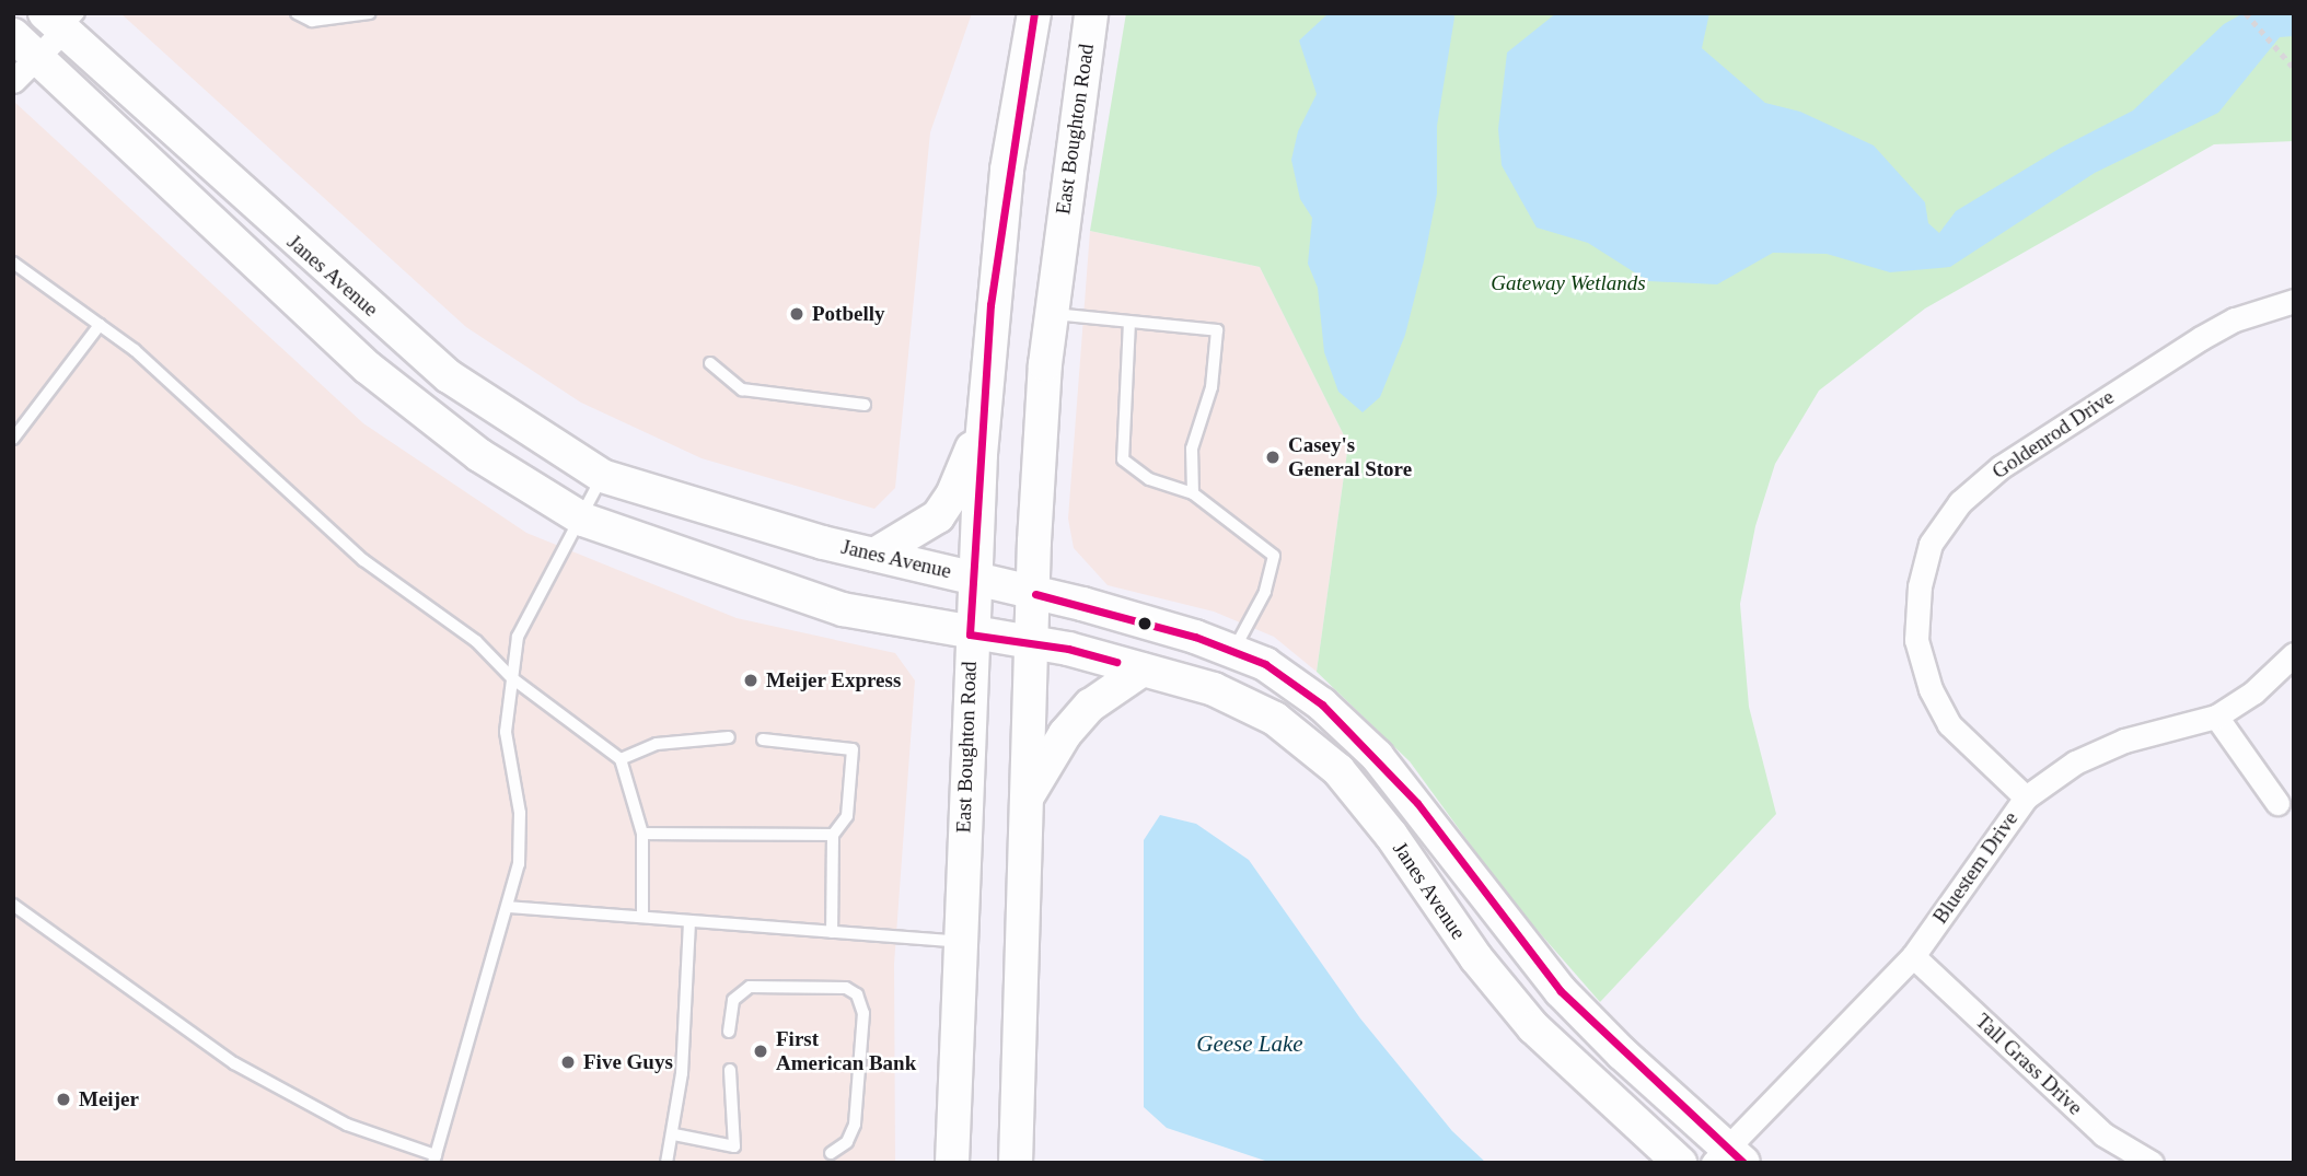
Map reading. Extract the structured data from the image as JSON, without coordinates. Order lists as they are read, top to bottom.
{
  "streets": {
    "street": [
      "East Boughton Road",
      "Janes Avenue",
      "Goldenrod Drive",
      "Bluestem Drive",
      "Tall Grass Drive"
    ]
  },
  "crossings": [
    ["East Boughton Road", "Janes Avenue"],
    ["Janes Avenue", "Bluestem Drive"],
    ["Goldenrod Drive", "Bluestem Drive"],
    ["Bluestem Drive", "Tall Grass Drive"]
  ],
  "water": ["Geese Lake"],
  "parks": ["Gateway Wetlands"],
  "places": [
    "Potbelly",
    "Casey's General Store",
    "Meijer Express",
    "First American Bank",
    "Five Guys",
    "Meijer"
  ]
}
